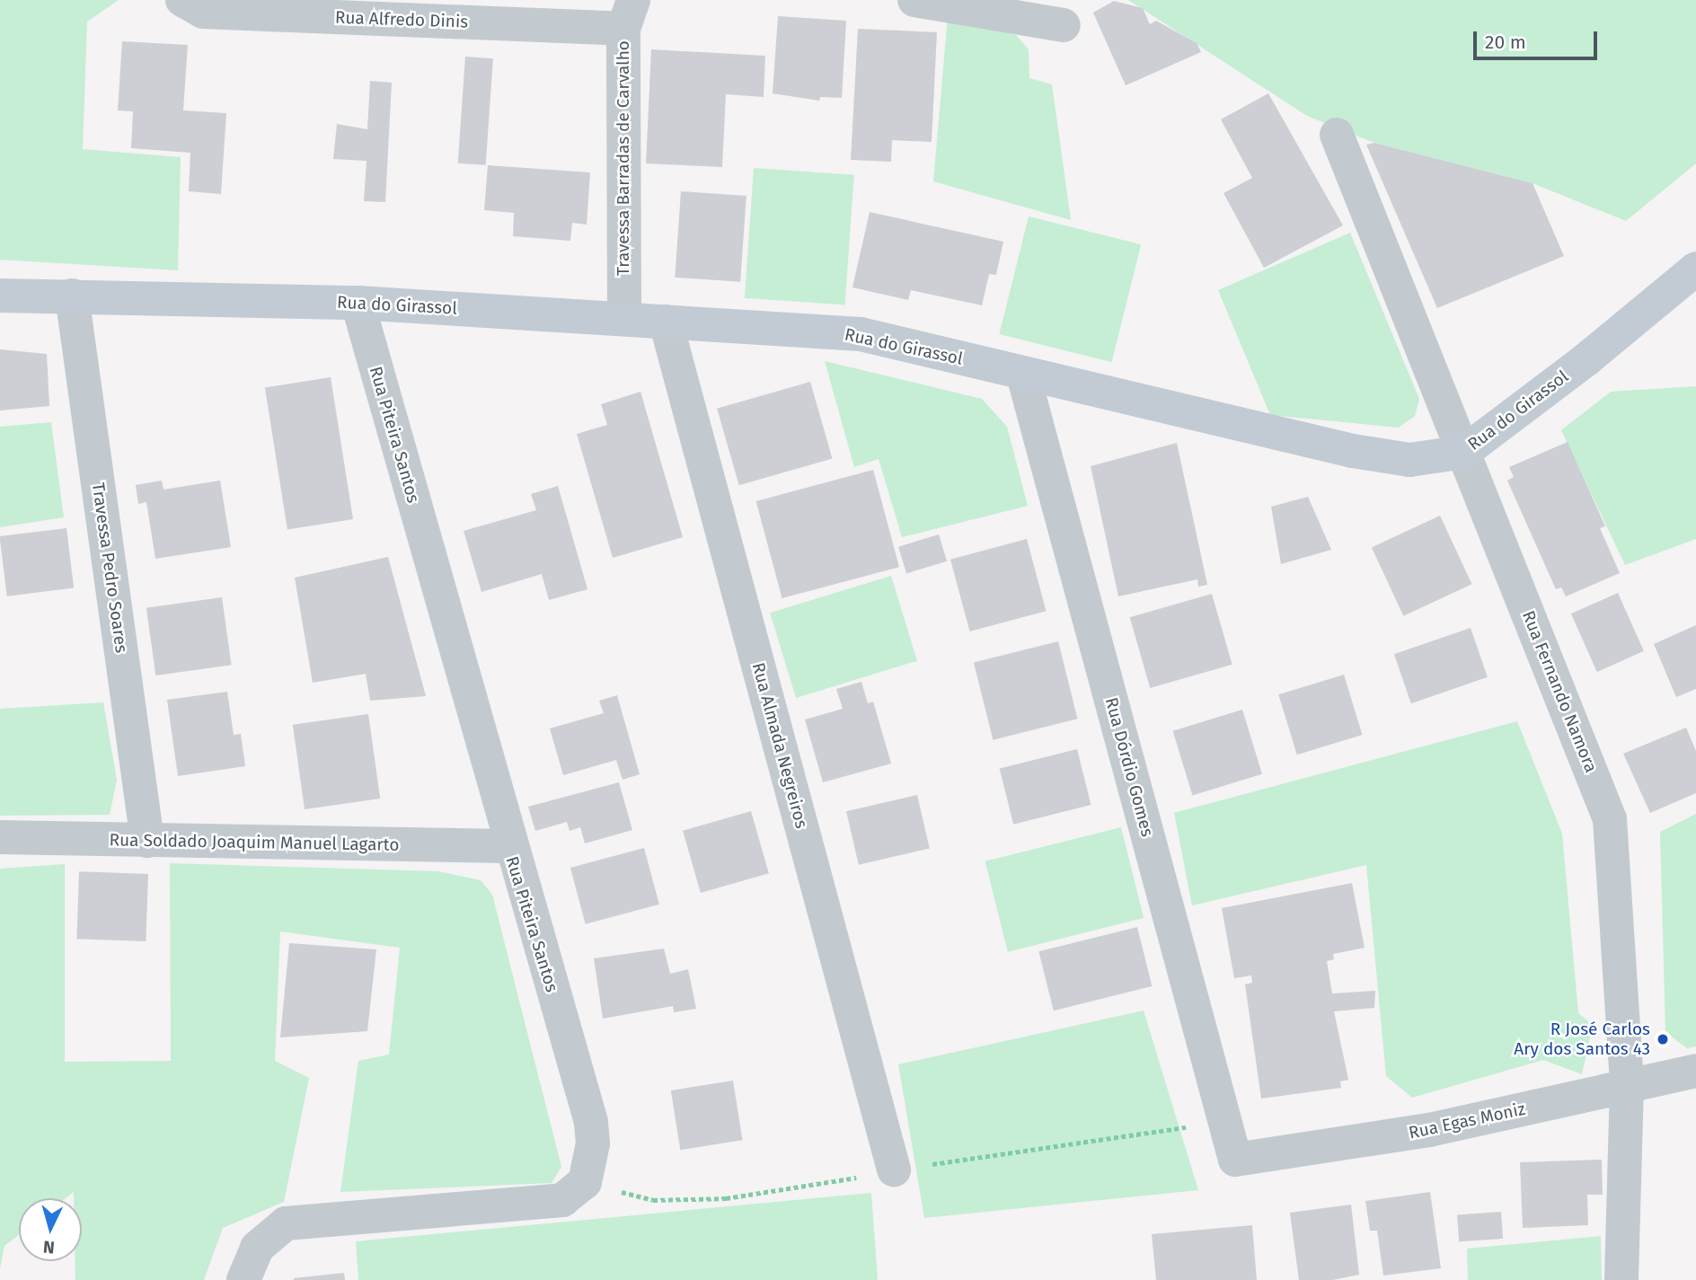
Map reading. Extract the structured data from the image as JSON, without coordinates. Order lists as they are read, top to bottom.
{
  "streets": {
    "street": [
      "Rua Alfredo Dinis",
      "Travessa Barradas de Carvalho",
      "Rua do Girassol",
      "Rua Piteira Santos",
      "Travessa Pedro Soares",
      "Rua Fernando Namora",
      "Rua Almada Negreiros",
      "Rua Dórdio Gomes",
      "Rua Soldado Joaquim Manuel Lagarto",
      "Rua Egas Moniz"
    ]
  },
  "crossings": [
    ["Rua Alfredo Dinis", "Travessa Barradas de Carvalho"],
    ["Travessa Barradas de Carvalho", "Rua do Girassol"],
    ["Rua do Girassol", "Rua Piteira Santos"],
    ["Rua do Girassol", "Travessa Pedro Soares"],
    ["Rua do Girassol", "Rua Fernando Namora"],
    ["Rua do Girassol", "Rua Almada Negreiros"],
    ["Rua do Girassol", "Rua Dórdio Gomes"],
    ["Rua Piteira Santos", "Rua Soldado Joaquim Manuel Lagarto"],
    ["Travessa Pedro Soares", "Rua Soldado Joaquim Manuel Lagarto"],
    ["Rua Fernando Namora", "Rua Egas Moniz"],
    ["Rua Dórdio Gomes", "Rua Egas Moniz"]
  ],
  "places": ["R José Carlos Ary dos Santos 43"],
  "scale_bar": "20 m",
  "north": "bottom"
}
